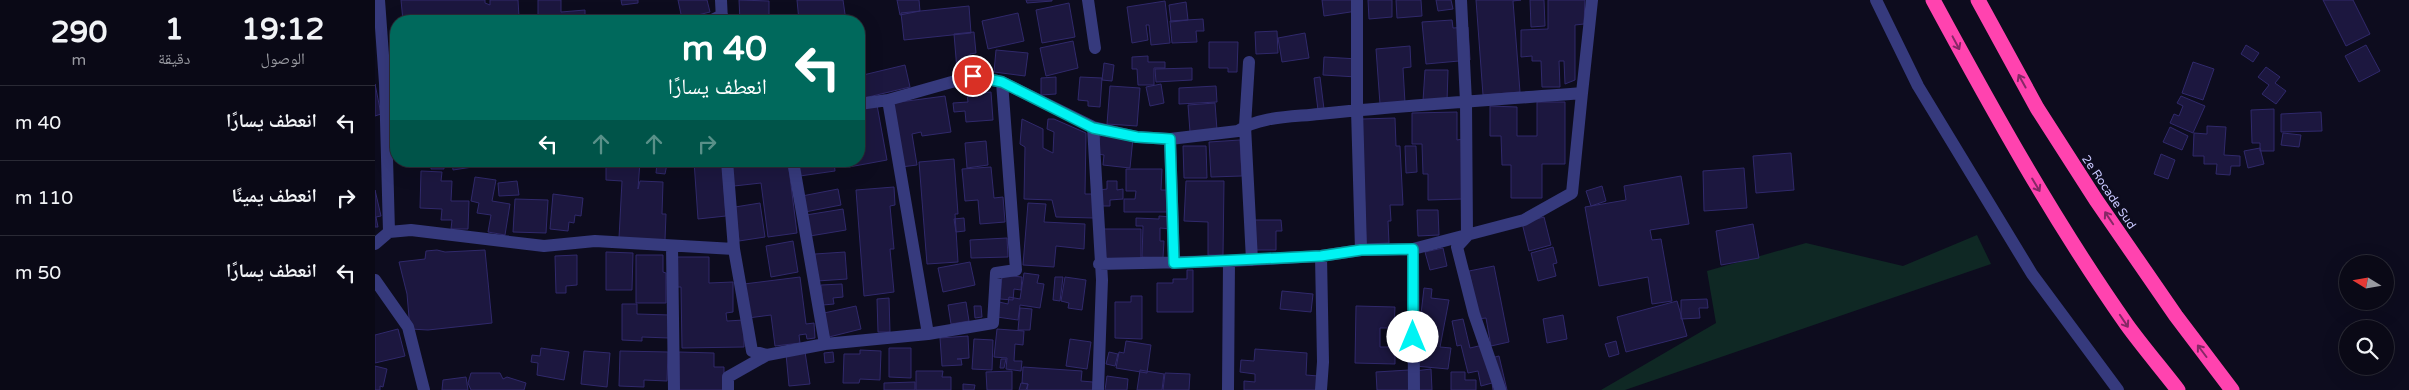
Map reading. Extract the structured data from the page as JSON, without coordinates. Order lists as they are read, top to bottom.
{
  "streets": {
    "highway": ["2e Rocade Sud"]
  },
  "north": "left",
  "page": {
    "eta": [
      "19:12",
      "الوصول",
      "1",
      "دقيقة",
      "290",
      "m"
    ],
    "turn": ["40 m", "انعطف يسارًا"],
    "list": [
      {
        "name": "انعطف يسارًا",
        "value": "40 m"
      },
      {
        "name": "انعطف يمينًا",
        "value": "110 m"
      },
      {
        "name": "انعطف يسارًا",
        "value": "50 m"
      }
    ]
  }
}
